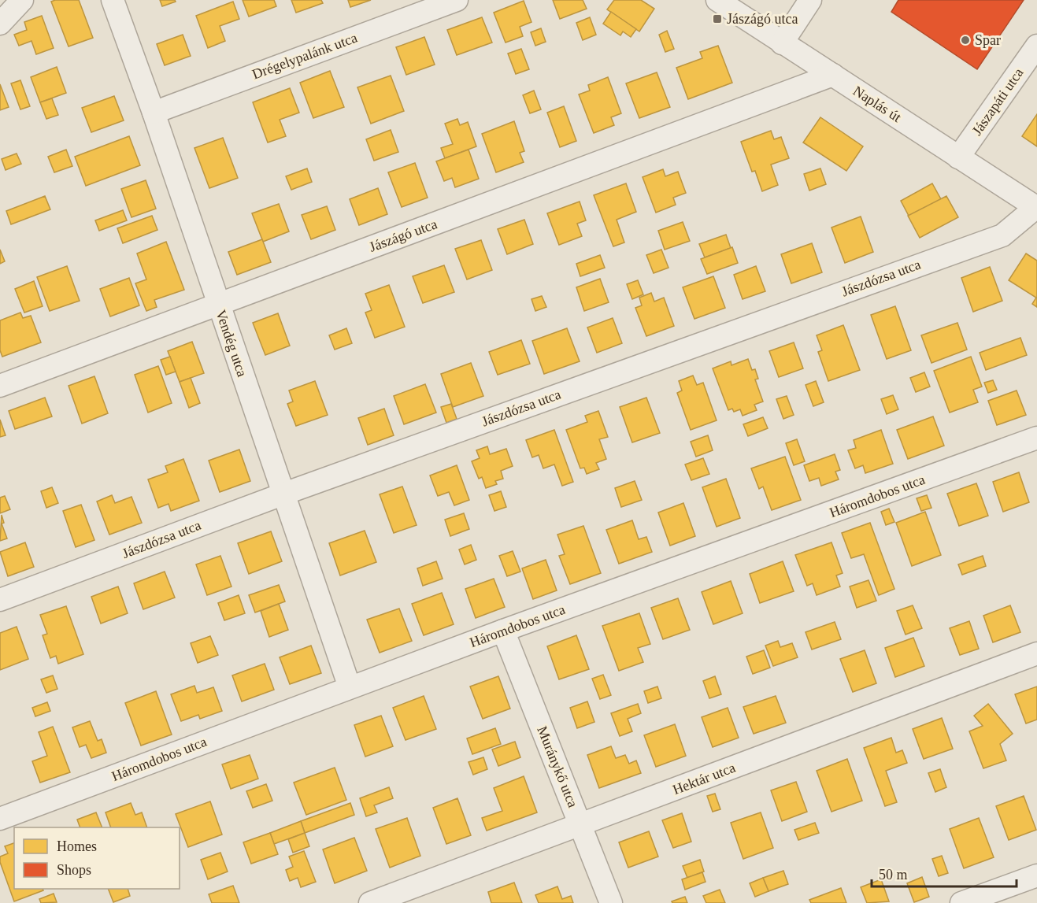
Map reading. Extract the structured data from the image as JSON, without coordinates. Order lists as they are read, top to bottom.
{
  "streets": {
    "street": [
      "Drégelypalánk utca",
      "Jászapáti utca",
      "Naplás út",
      "Jászágó utca",
      "Jászdózsa utca",
      "Vendég utca",
      "Háromdobos utca",
      "Muránykő utca",
      "Hektár utca"
    ]
  },
  "crossings": [
    ["Drégelypalánk utca", "Vendég utca"],
    ["Jászapáti utca", "Naplás út"],
    ["Naplás út", "Jászágó utca"],
    ["Naplás út", "Jászdózsa utca"],
    ["Jászágó utca", "Vendég utca"],
    ["Jászdózsa utca", "Vendég utca"],
    ["Vendég utca", "Háromdobos utca"],
    ["Háromdobos utca", "Muránykő utca"],
    ["Muránykő utca", "Hektár utca"]
  ],
  "places": {
    "transit": ["Jászágó utca"],
    "other": ["Spar"]
  },
  "legend": ["Homes", "Shops"],
  "scale_bar": "50 m"
}
